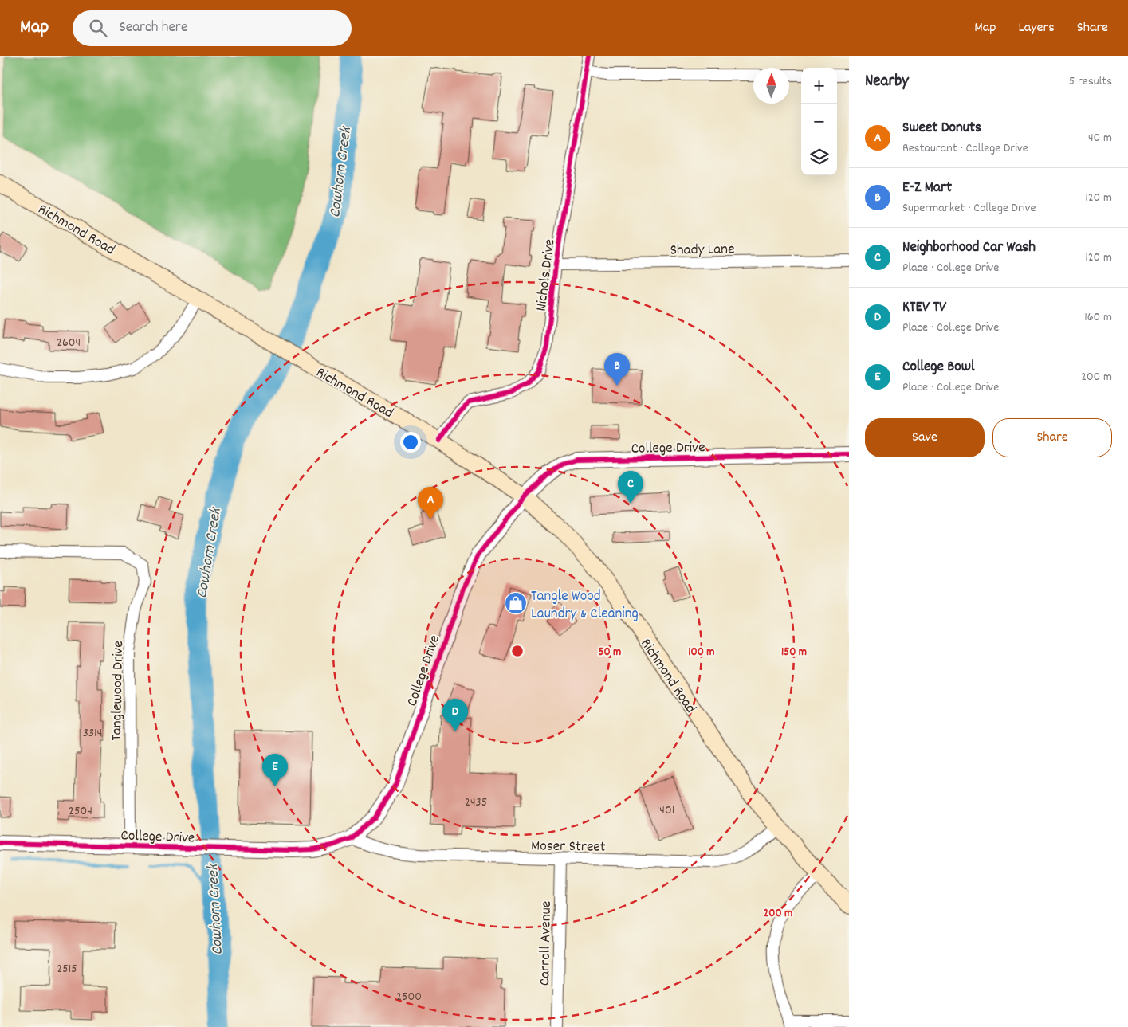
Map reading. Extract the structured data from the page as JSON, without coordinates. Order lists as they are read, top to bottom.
{
  "streets": {
    "main road": ["Richmond Road"],
    "street": [
      "Shady Lane",
      "Nichols Drive",
      "College Drive",
      "Tanglewood Drive",
      "Moser Street",
      "Carroll Avenue"
    ]
  },
  "crossings": [
    ["Richmond Road", "Nichols Drive"],
    ["Richmond Road", "College Drive"],
    ["Richmond Road", "Moser Street"],
    ["Shady Lane", "Nichols Drive"],
    ["College Drive", "Tanglewood Drive"],
    ["College Drive", "Moser Street"],
    ["Moser Street", "Carroll Avenue"]
  ],
  "water": ["Cowhorn Creek"],
  "places": {
    "shop": ["Tangle Wood Laundry & Cleaning"]
  },
  "house_numbers": [
    "2604",
    "3314",
    "2435",
    "1401",
    "2504",
    "2515",
    "2500"
  ],
  "north": "top",
  "page": {
    "header": "Map",
    "search": "Search here",
    "nav": ["Map", "Layers", "Share"],
    "heading": ["Nearby", "5 results"],
    "map_buttons": ["+", "−"],
    "list": [
      {
        "mark": "A",
        "name": "Sweet Donuts",
        "note": "Restaurant · College Drive",
        "value": "40 m"
      },
      {
        "mark": "B",
        "name": "E-Z Mart",
        "note": "Supermarket · College Drive",
        "value": "120 m"
      },
      {
        "mark": "C",
        "name": "Neighborhood Car Wash",
        "note": "Place · College Drive",
        "value": "120 m"
      },
      {
        "mark": "D",
        "name": "KTEV TV",
        "note": "Place · College Drive",
        "value": "160 m"
      },
      {
        "mark": "E",
        "name": "College Bowl",
        "note": "Place · College Drive",
        "value": "200 m"
      }
    ],
    "pins": [
      "B",
      "C",
      "A",
      "D",
      "E"
    ],
    "buttons": ["Save", "Share"]
  },
  "rings": [
    "50 m",
    "100 m",
    "150 m",
    "200 m"
  ]
}
